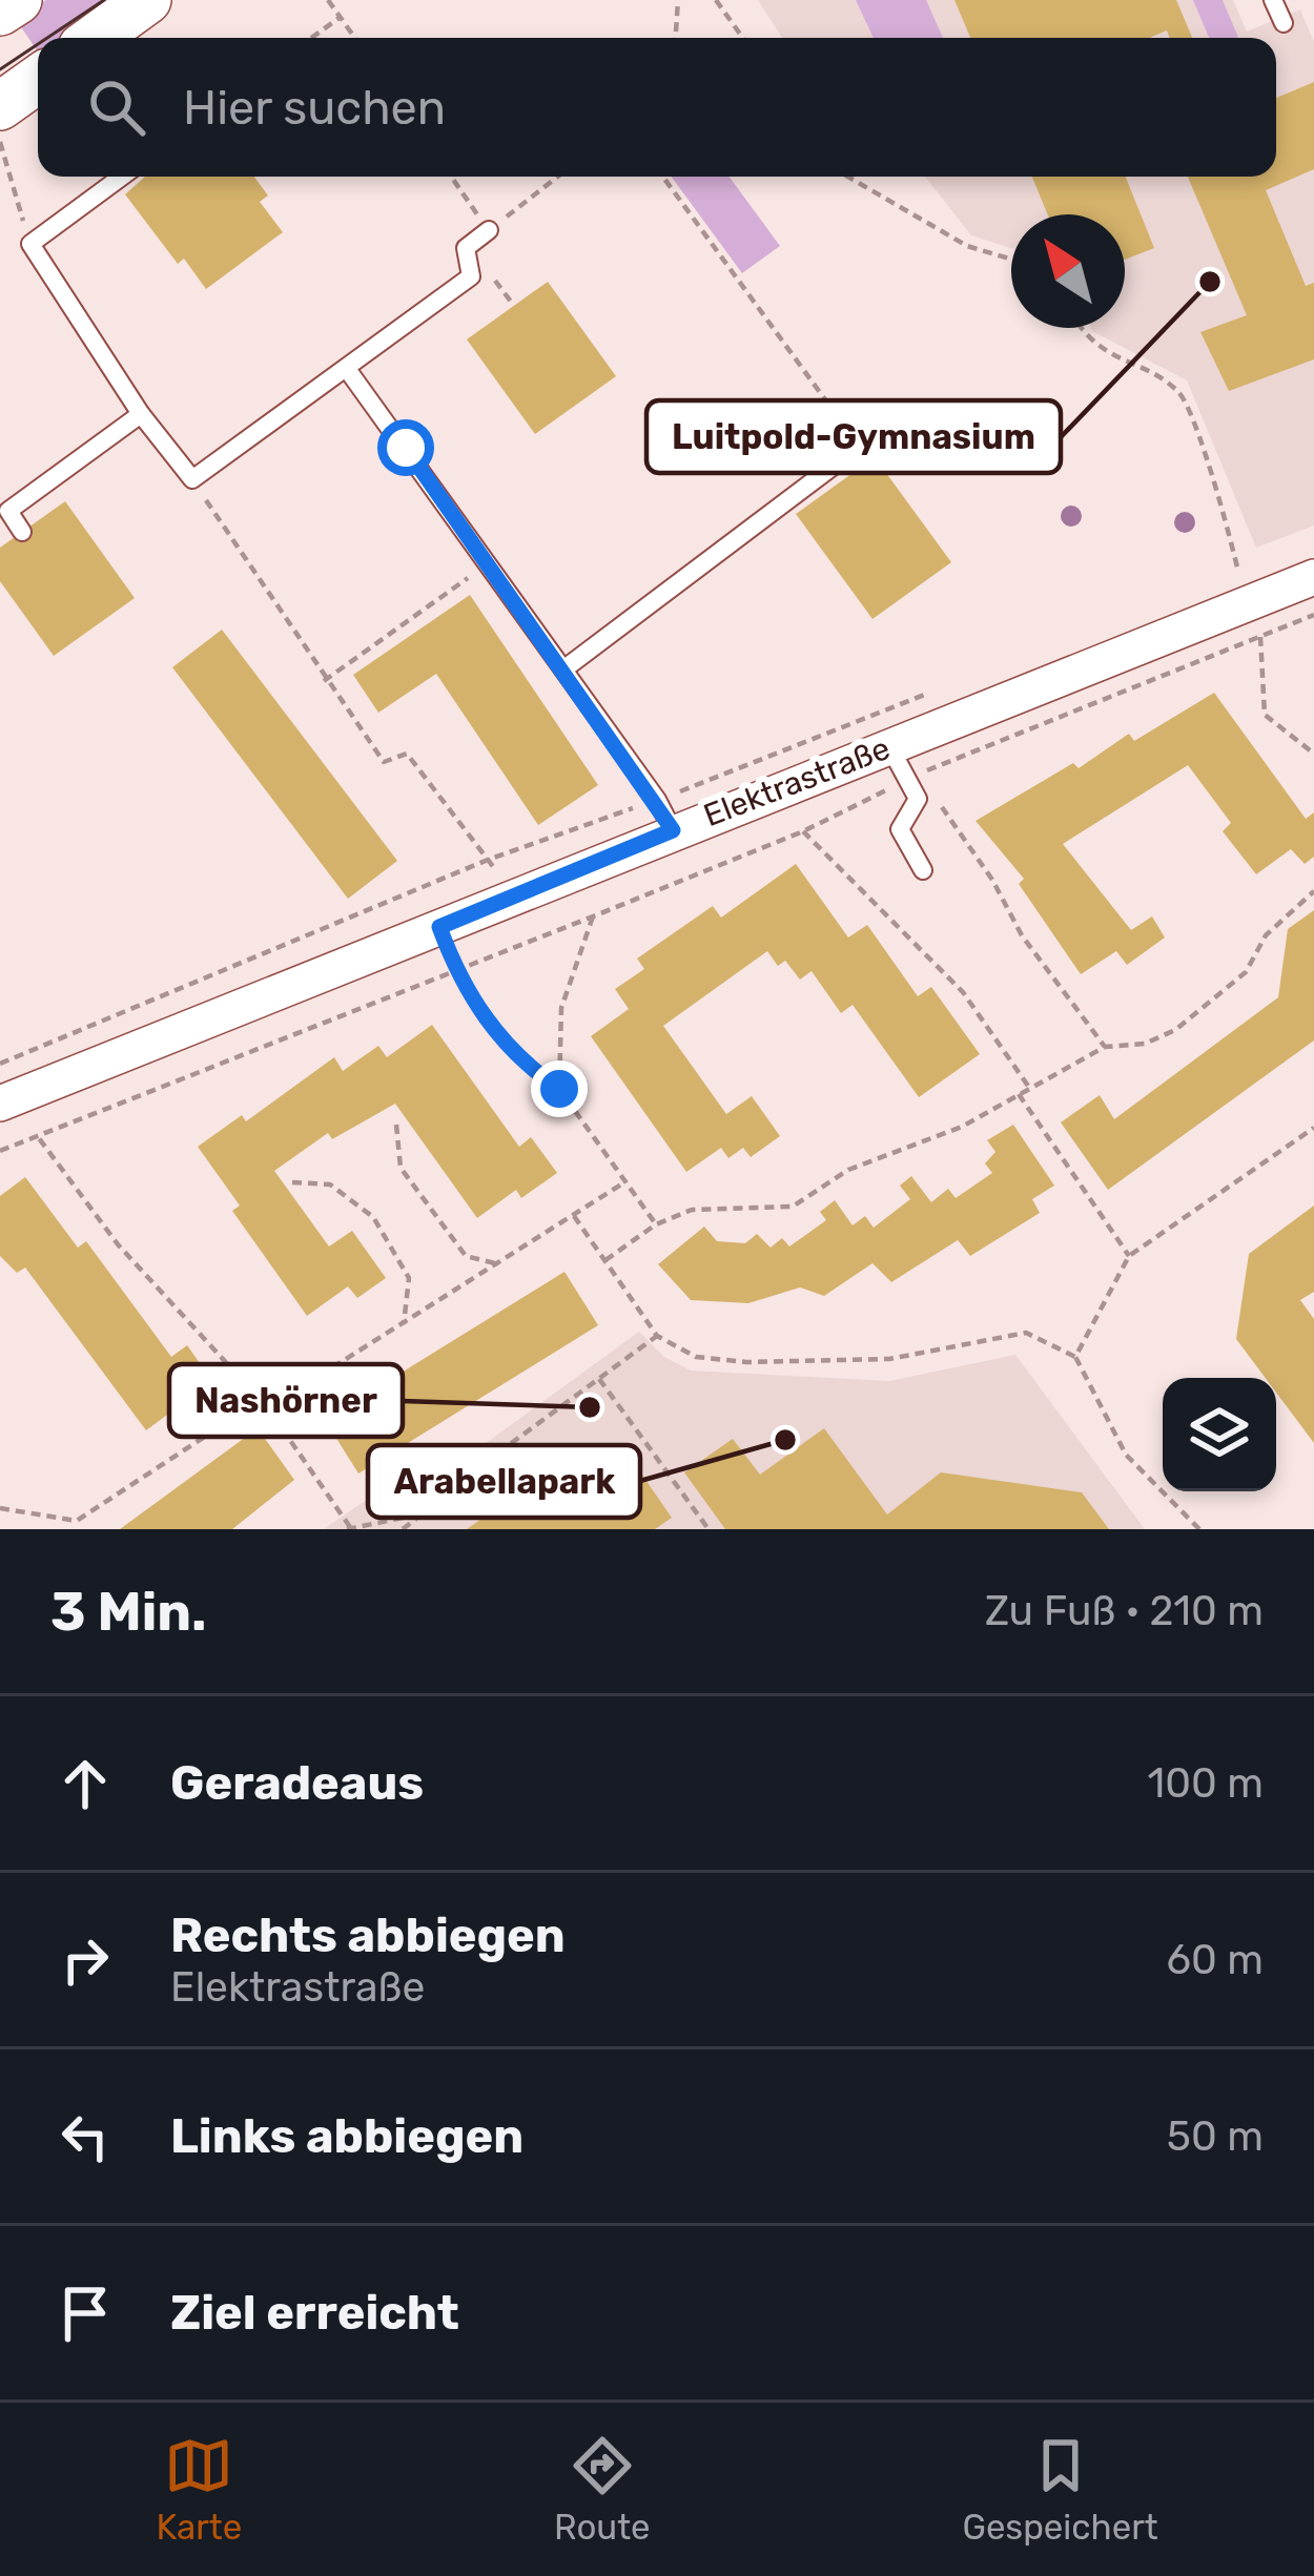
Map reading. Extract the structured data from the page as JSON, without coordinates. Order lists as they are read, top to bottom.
{
  "streets": {
    "street": ["Elektrastraße"]
  },
  "places": ["Luitpold-Gymnasium", "Nashörner", "Arabellapark"],
  "north": "top left",
  "page": {
    "search": "Hier suchen",
    "heading": ["3 Min.", "Zu Fuß · 210 m"],
    "list": [
      ["Geradeaus", "100 m"],
      ["Rechts abbiegen", "Elektrastraße", "60 m"],
      ["Links abbiegen", "50 m"],
      "Ziel erreicht"
    ],
    "nav": ["Karte", "Route", "Gespeichert"]
  }
}
